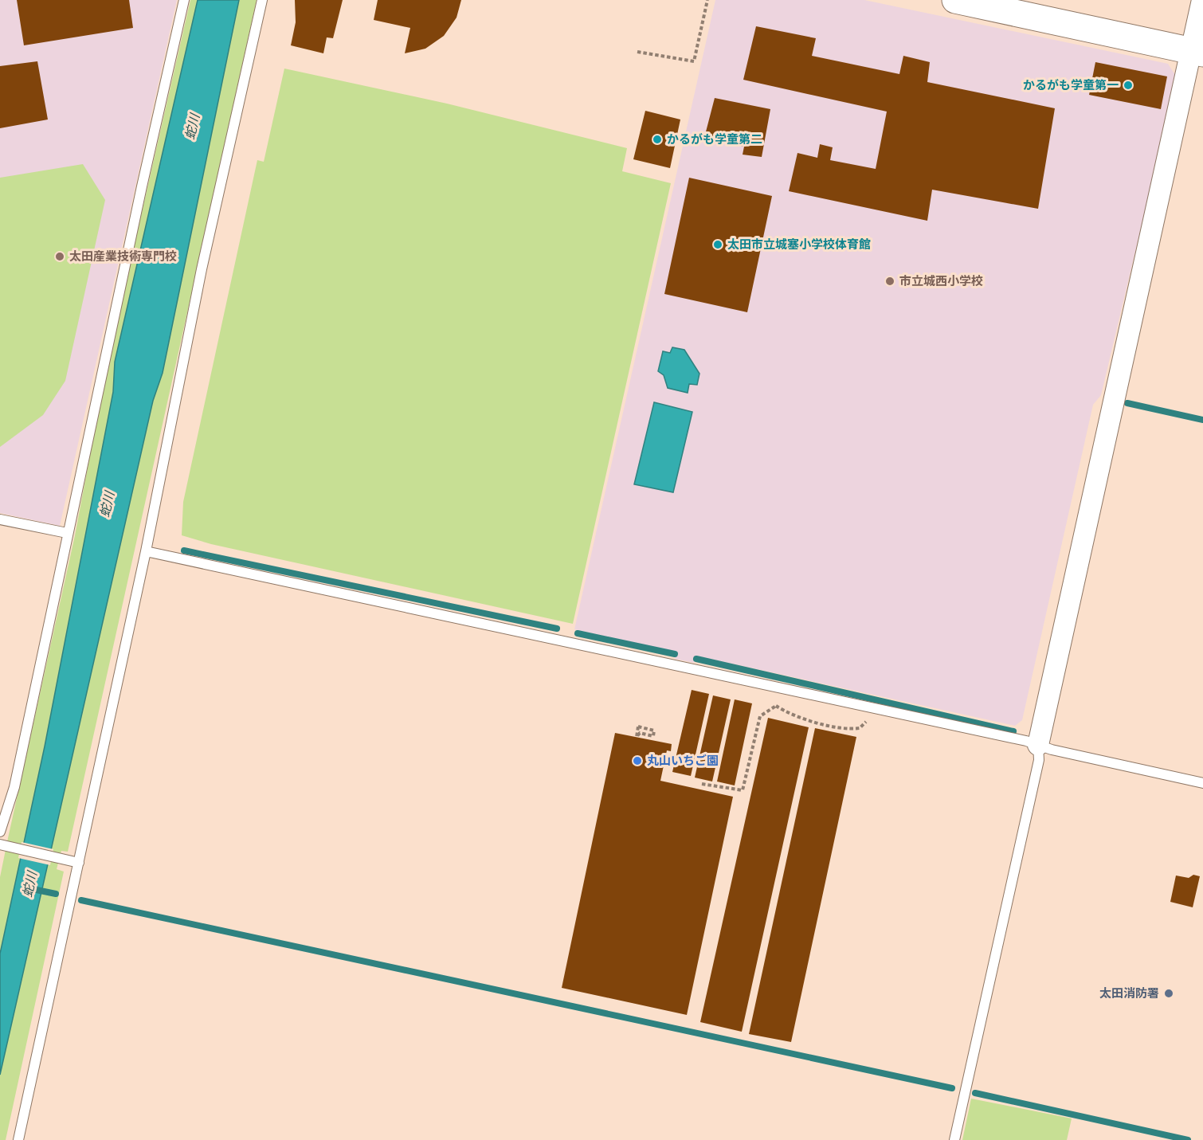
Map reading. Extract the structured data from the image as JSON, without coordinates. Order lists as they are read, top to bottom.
{
  "water": ["蛇川"],
  "places": [
    "かるがも学童第一",
    "かるがも学童第二",
    "太田市立城塞小学校体育館",
    "太田産業技術専門校",
    "市立城西小学校",
    "丸山いちご園",
    "太田消防署"
  ]
}
